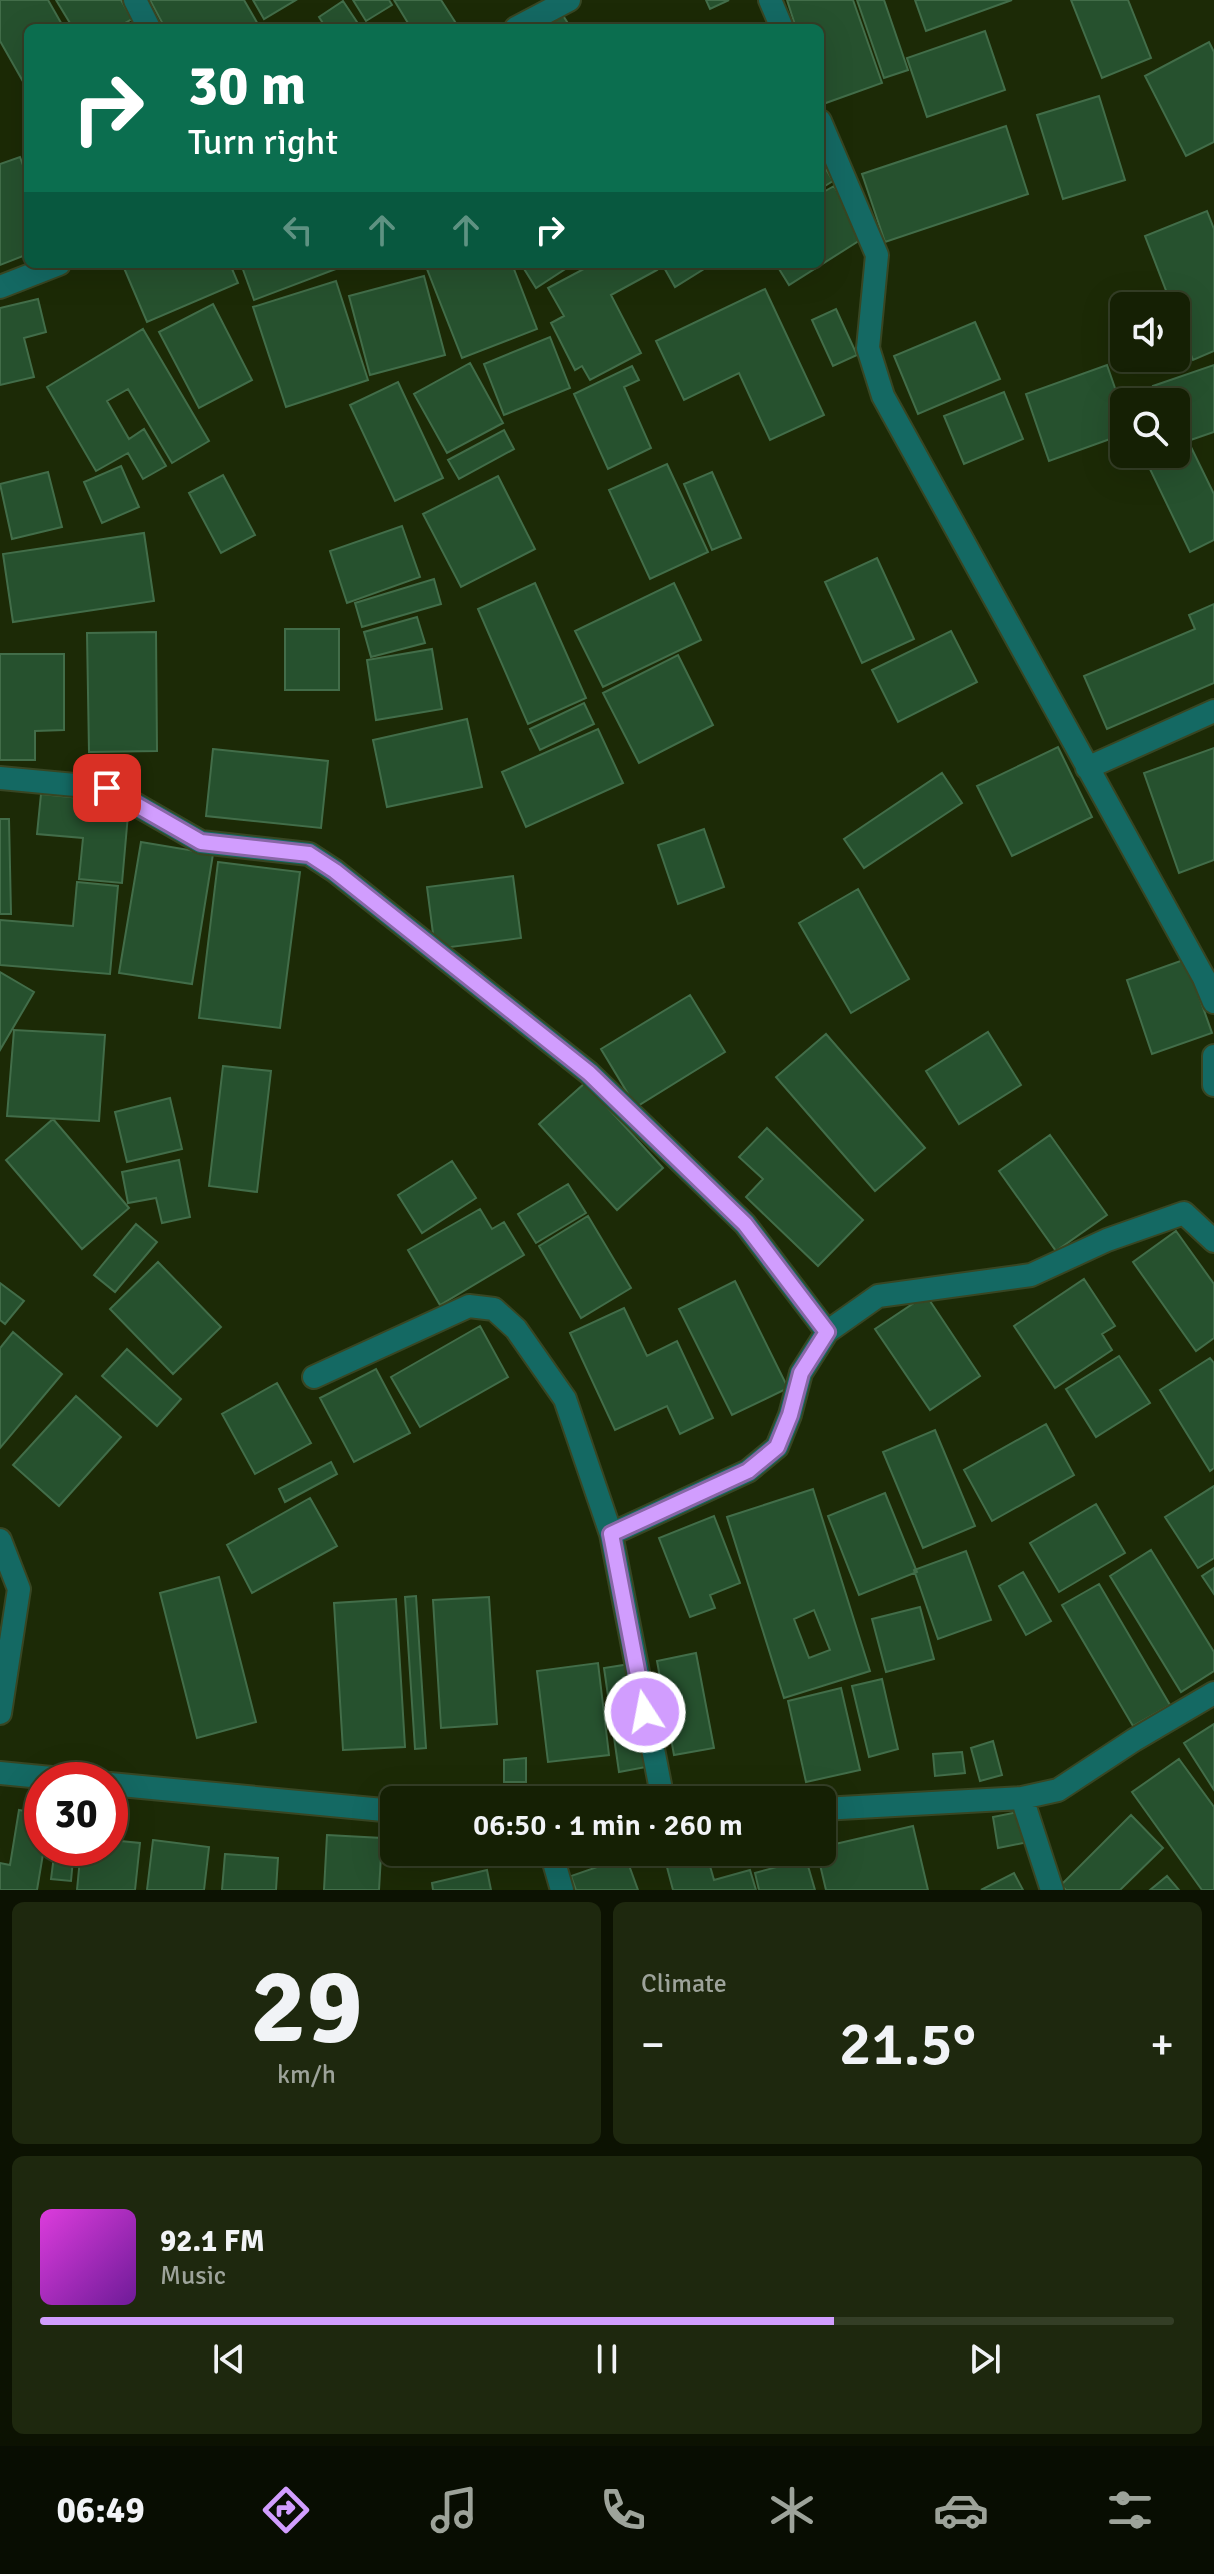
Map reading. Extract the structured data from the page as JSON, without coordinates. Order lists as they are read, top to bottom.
{
  "page": {
    "turn": ["30 m", "Turn right"],
    "limit": "30",
    "trip": "06:50 · 1 min · 260 m",
    "tile": [
      ["29", "km/h"],
      "Climate"
    ],
    "heat": ["−", "21.5°", "+"],
    "song": ["92.1 FM", "Music"],
    "tabs": "06:49"
  }
}
